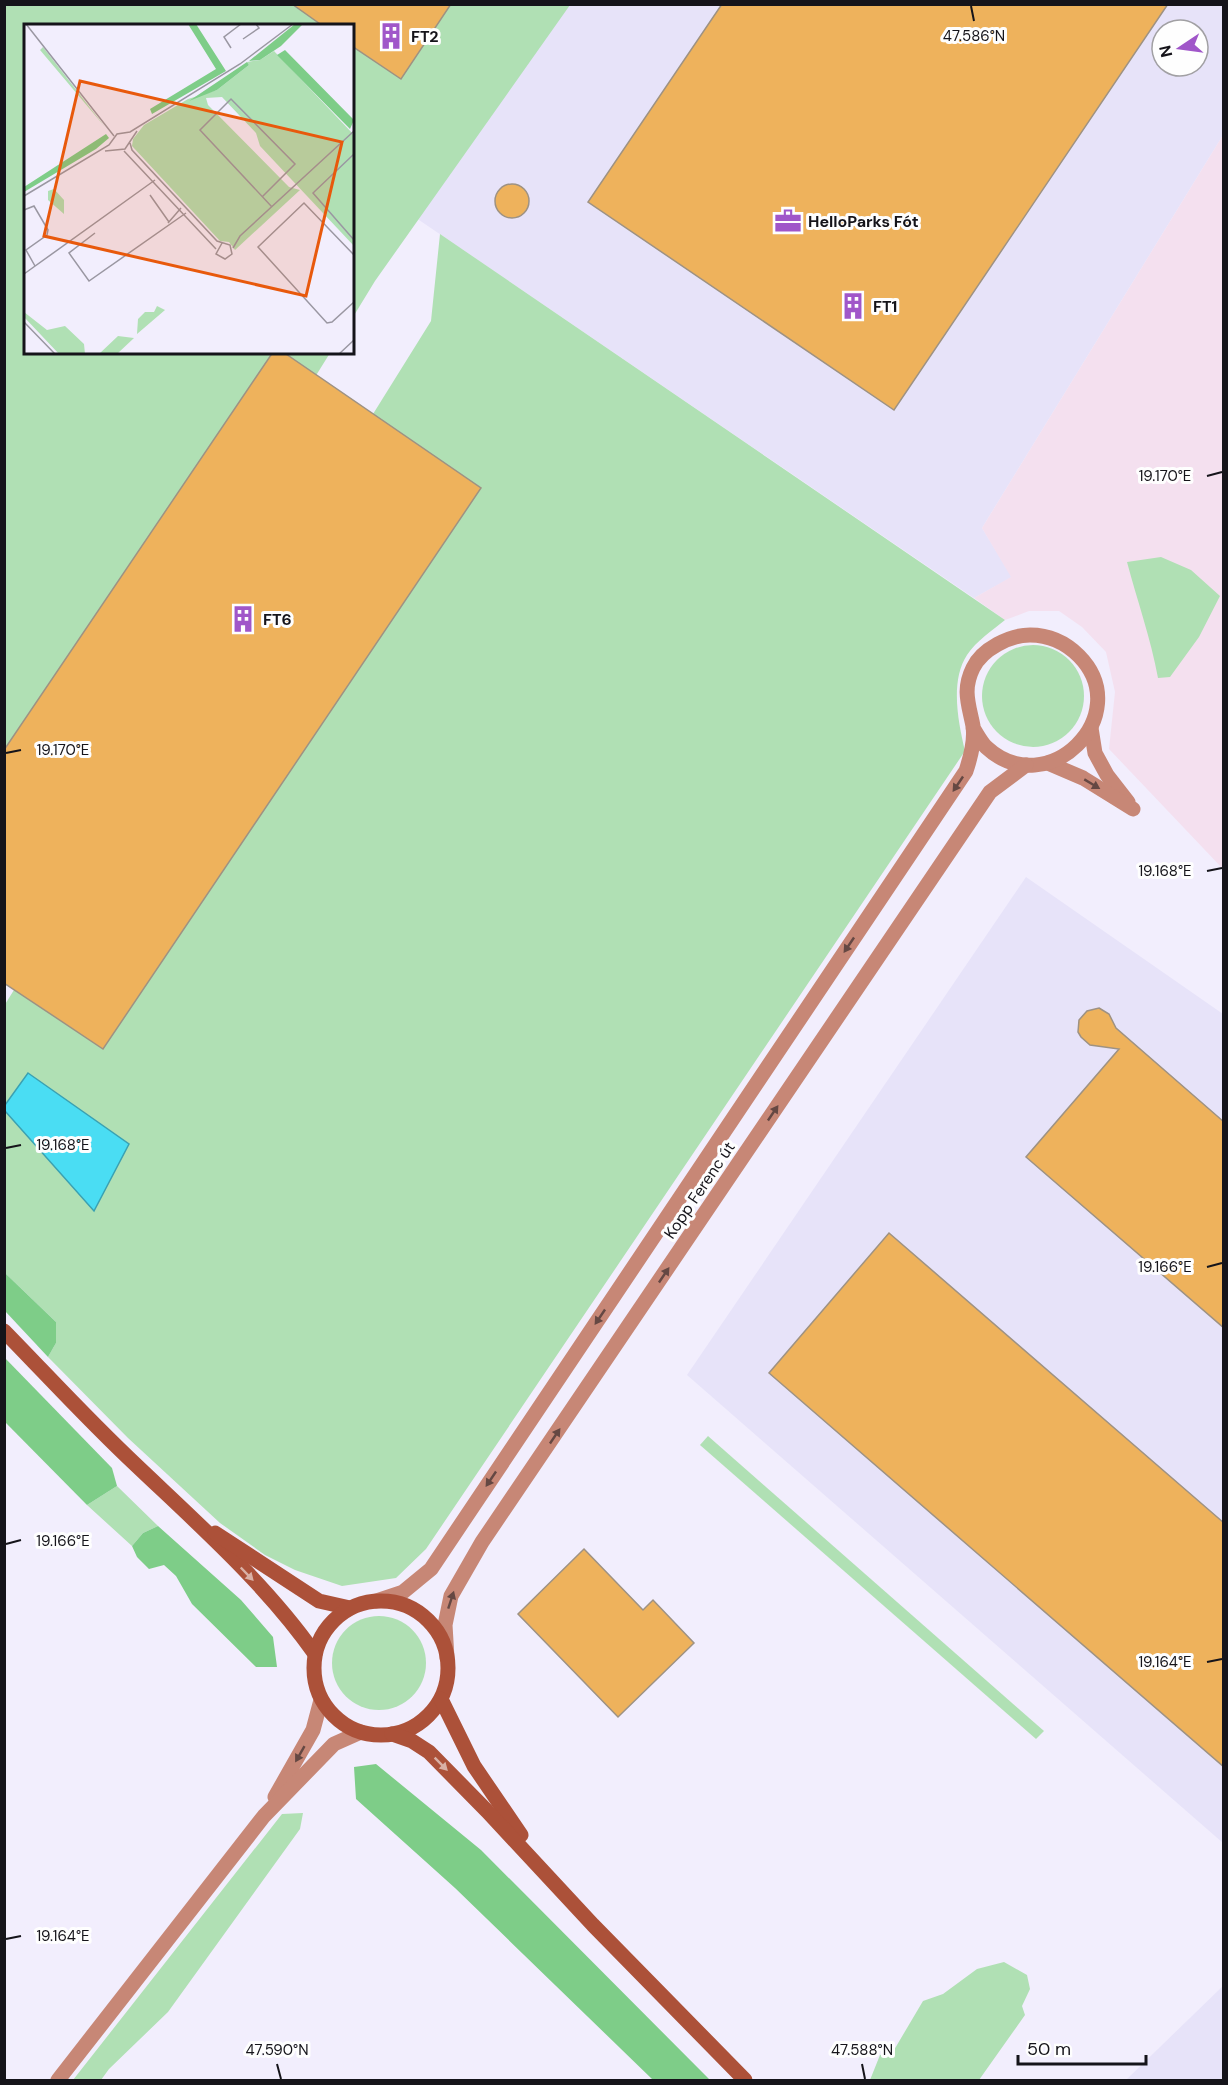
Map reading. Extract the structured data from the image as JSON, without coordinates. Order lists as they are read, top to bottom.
{
  "streets": {
    "street": ["Kopp Ferenc út"]
  },
  "places": {
    "building": ["FT2", "FT1", "FT6"],
    "office": ["HelloParks Fót"]
  },
  "scale_bar": "50 m",
  "north": "left",
  "coordinates": [
    "47.586°N",
    "19.170°E",
    "19.168°E",
    "19.166°E",
    "19.164°E",
    "47.590°N",
    "47.588°N"
  ]
}
